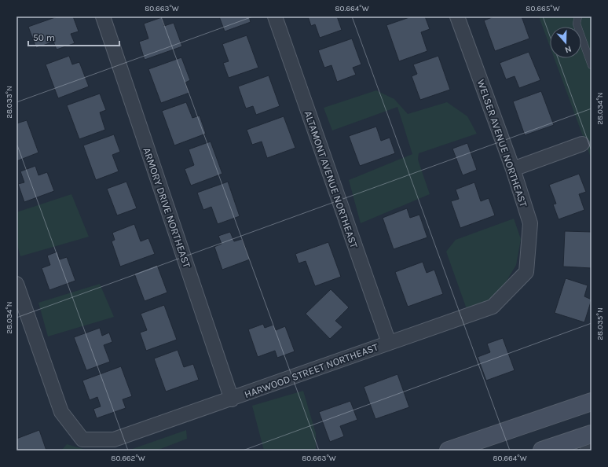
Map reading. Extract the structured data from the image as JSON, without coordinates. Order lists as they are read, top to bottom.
{
  "streets": {
    "street": [
      "WELSER AVENUE NORTHEAST",
      "ALTAMONT AVENUE NORTHEAST",
      "ARMORY DRIVE NORTHEAST",
      "HARWOOD STREET NORTHEAST"
    ]
  },
  "crossings": [
    ["WELSER AVENUE NORTHEAST", "HARWOOD STREET NORTHEAST"],
    ["ALTAMONT AVENUE NORTHEAST", "HARWOOD STREET NORTHEAST"],
    ["ARMORY DRIVE NORTHEAST", "HARWOOD STREET NORTHEAST"]
  ],
  "scale_bar": "50 m",
  "north": "bottom",
  "coordinates": [
    "80.663°W",
    "80.664°W",
    "80.665°W",
    "28.033°N",
    "28.034°N",
    "28.035°N",
    "80.662°W"
  ]
}
